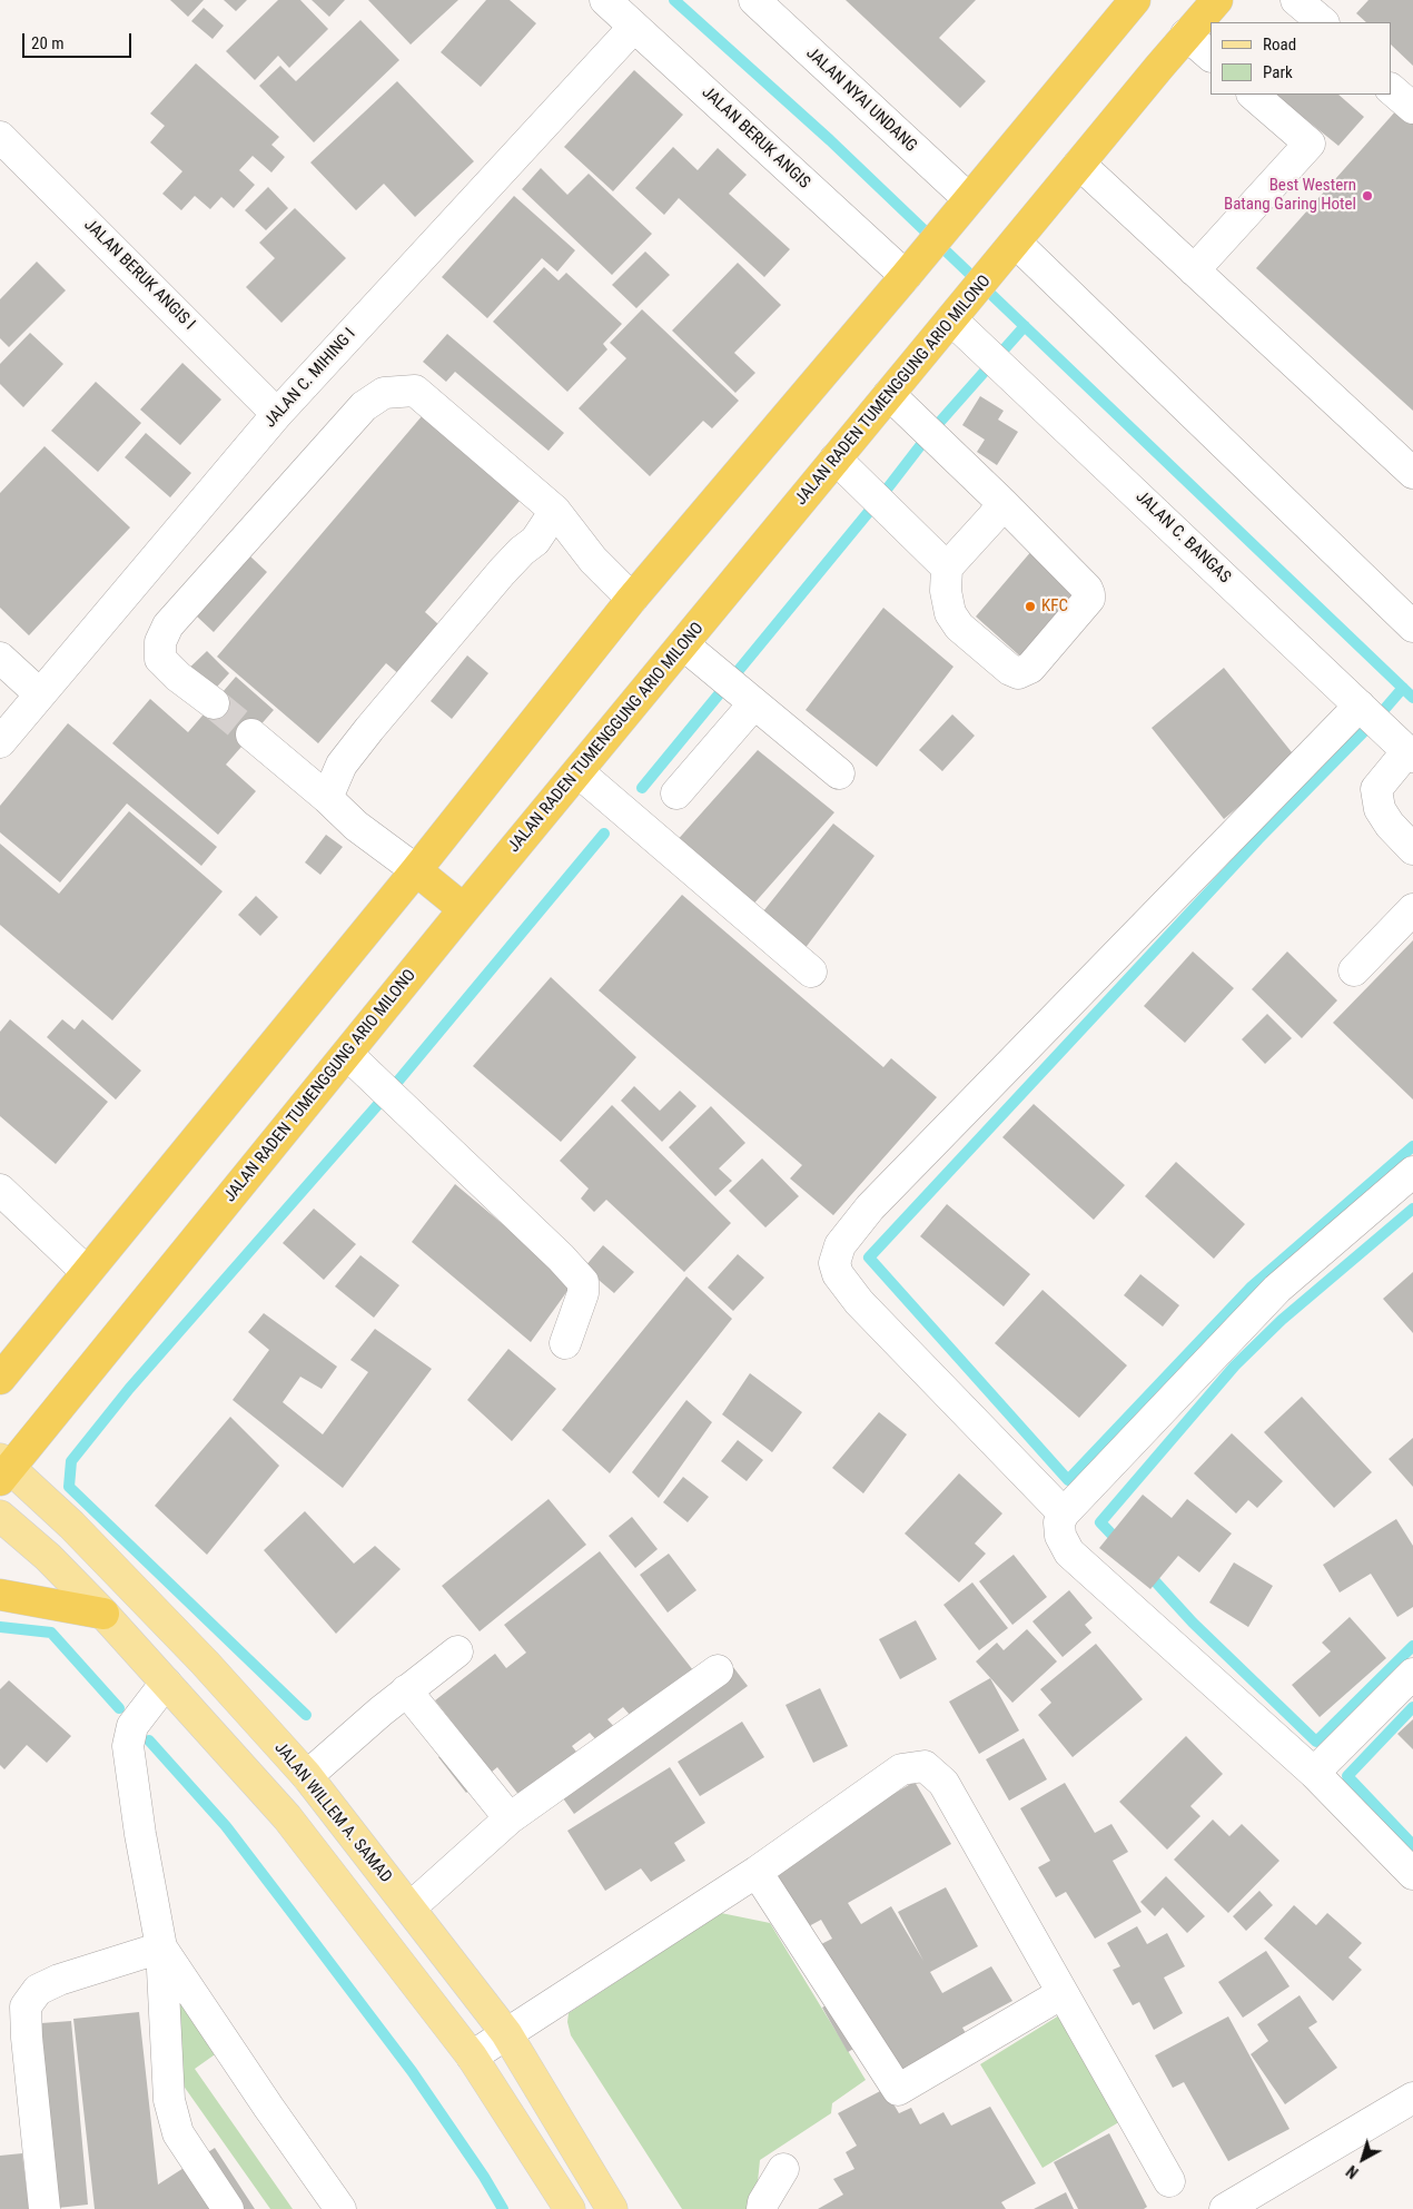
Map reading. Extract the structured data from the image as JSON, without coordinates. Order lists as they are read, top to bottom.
{
  "streets": {
    "highway": ["JALAN RADEN TUMENGGUNG ARIO MILONO"],
    "main road": ["JALAN WILLEM A. SAMAD"],
    "street": [
      "JALAN NYAI UNDANG",
      "JALAN BERUK ANGIS",
      "JALAN BERUK ANGIS I",
      "JALAN C. MIHING I",
      "JALAN C. BANGAS"
    ]
  },
  "crossings": [
    ["JALAN BERUK ANGIS", "JALAN C. MIHING I"],
    ["JALAN BERUK ANGIS I", "JALAN C. MIHING I"],
    ["JALAN RADEN TUMENGGUNG ARIO MILONO", "JALAN C. BANGAS"],
    ["JALAN RADEN TUMENGGUNG ARIO MILONO", "JALAN WILLEM A. SAMAD"]
  ],
  "places": ["Best Western Batang Garing Hotel", "KFC"],
  "legend": ["Road", "Park"],
  "scale_bar": "20 m",
  "north": "bottom left"
}
